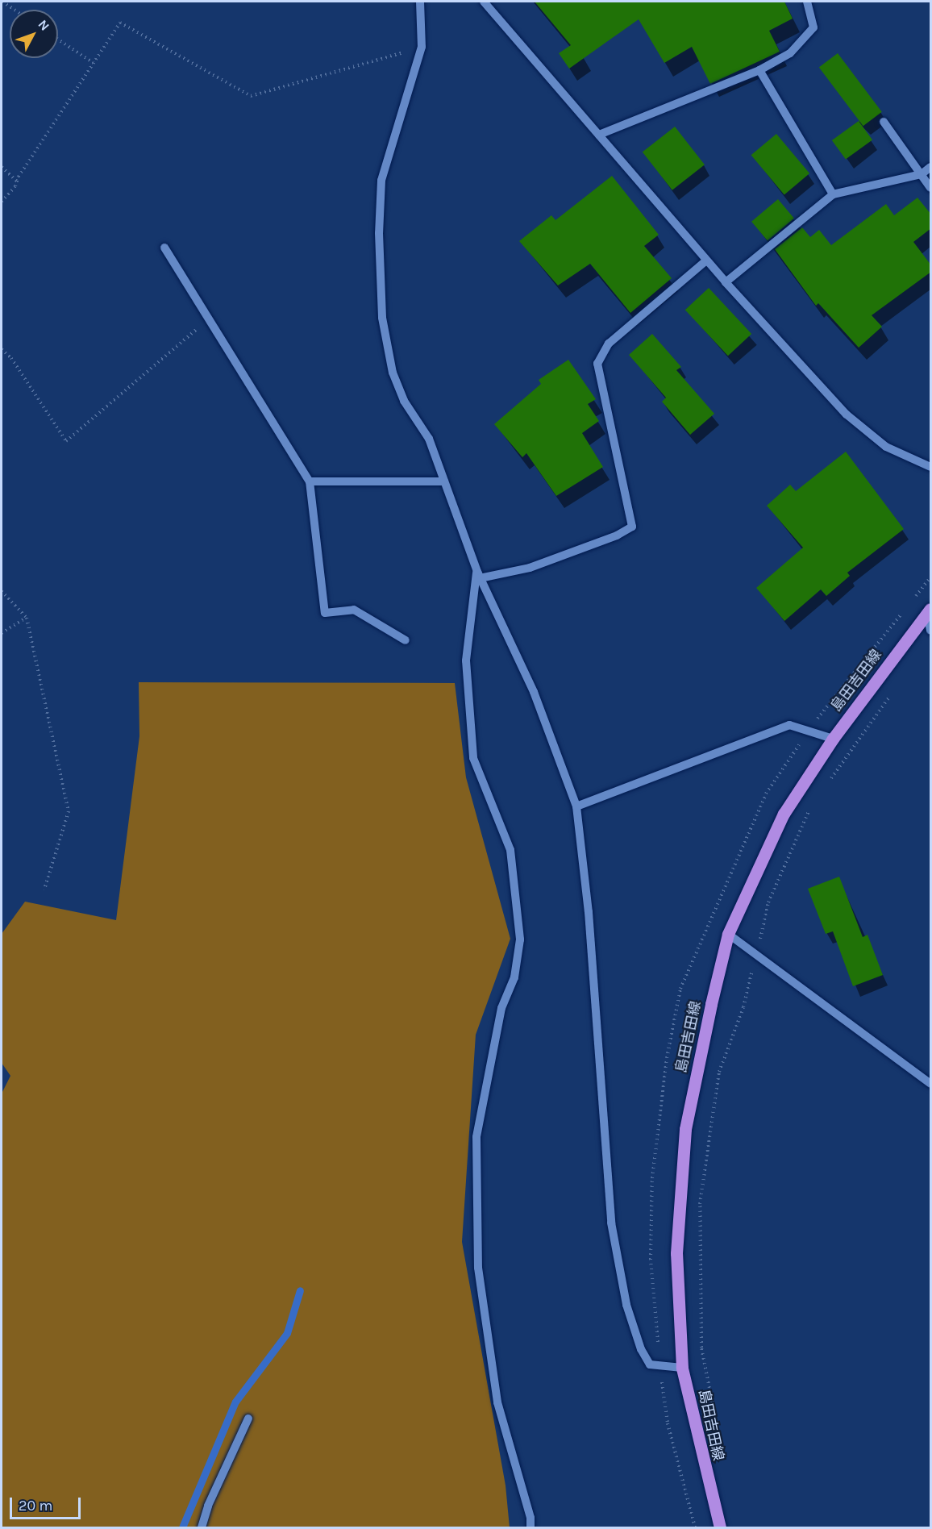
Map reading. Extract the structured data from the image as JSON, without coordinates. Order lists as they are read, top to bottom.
{
  "streets": {
    "main road": ["島田吉田線"]
  },
  "scale_bar": "20 m",
  "north": "top right"
}
